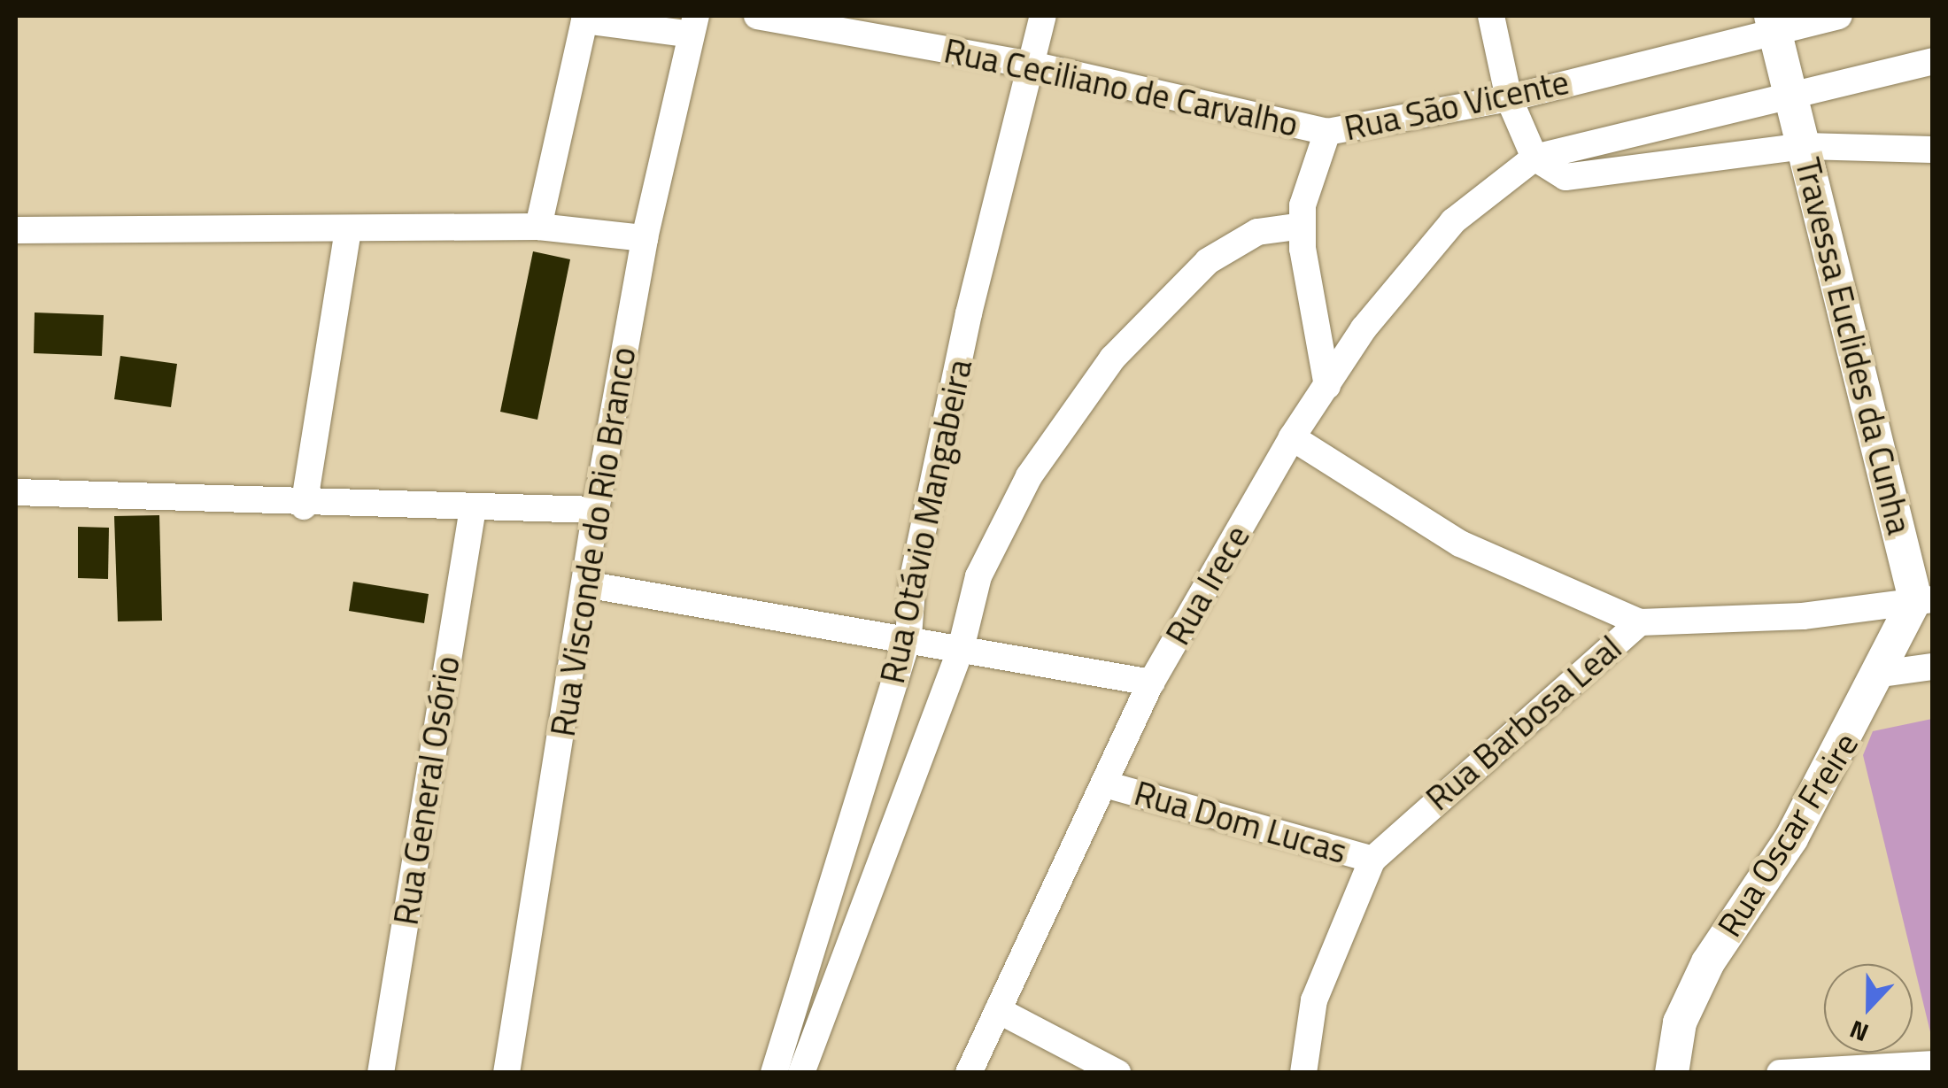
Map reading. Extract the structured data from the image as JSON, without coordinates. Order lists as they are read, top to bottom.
{
  "streets": {
    "street": [
      "Rua Ceciliano de Carvalho",
      "Rua São Vicente",
      "Travessa Euclides da Cunha",
      "Rua Otávio Mangabeira",
      "Rua Visconde do Rio Branco",
      "Rua Irece",
      "Rua Barbosa Leal",
      "Rua General Osório",
      "Rua Dom Lucas",
      "Rua Oscar Freire"
    ]
  },
  "crossings": [
    ["Rua Ceciliano de Carvalho", "Rua São Vicente"],
    ["Rua Ceciliano de Carvalho", "Rua Otávio Mangabeira"],
    ["Rua São Vicente", "Travessa Euclides da Cunha"],
    ["Rua São Vicente", "Rua Otávio Mangabeira"],
    ["Rua São Vicente", "Rua Irece"],
    ["Travessa Euclides da Cunha", "Rua Barbosa Leal"],
    ["Travessa Euclides da Cunha", "Rua Oscar Freire"],
    ["Rua Irece", "Rua Dom Lucas"],
    ["Rua Barbosa Leal", "Rua Dom Lucas"],
    ["Rua Barbosa Leal", "Rua Oscar Freire"]
  ],
  "north": "bottom"
}
